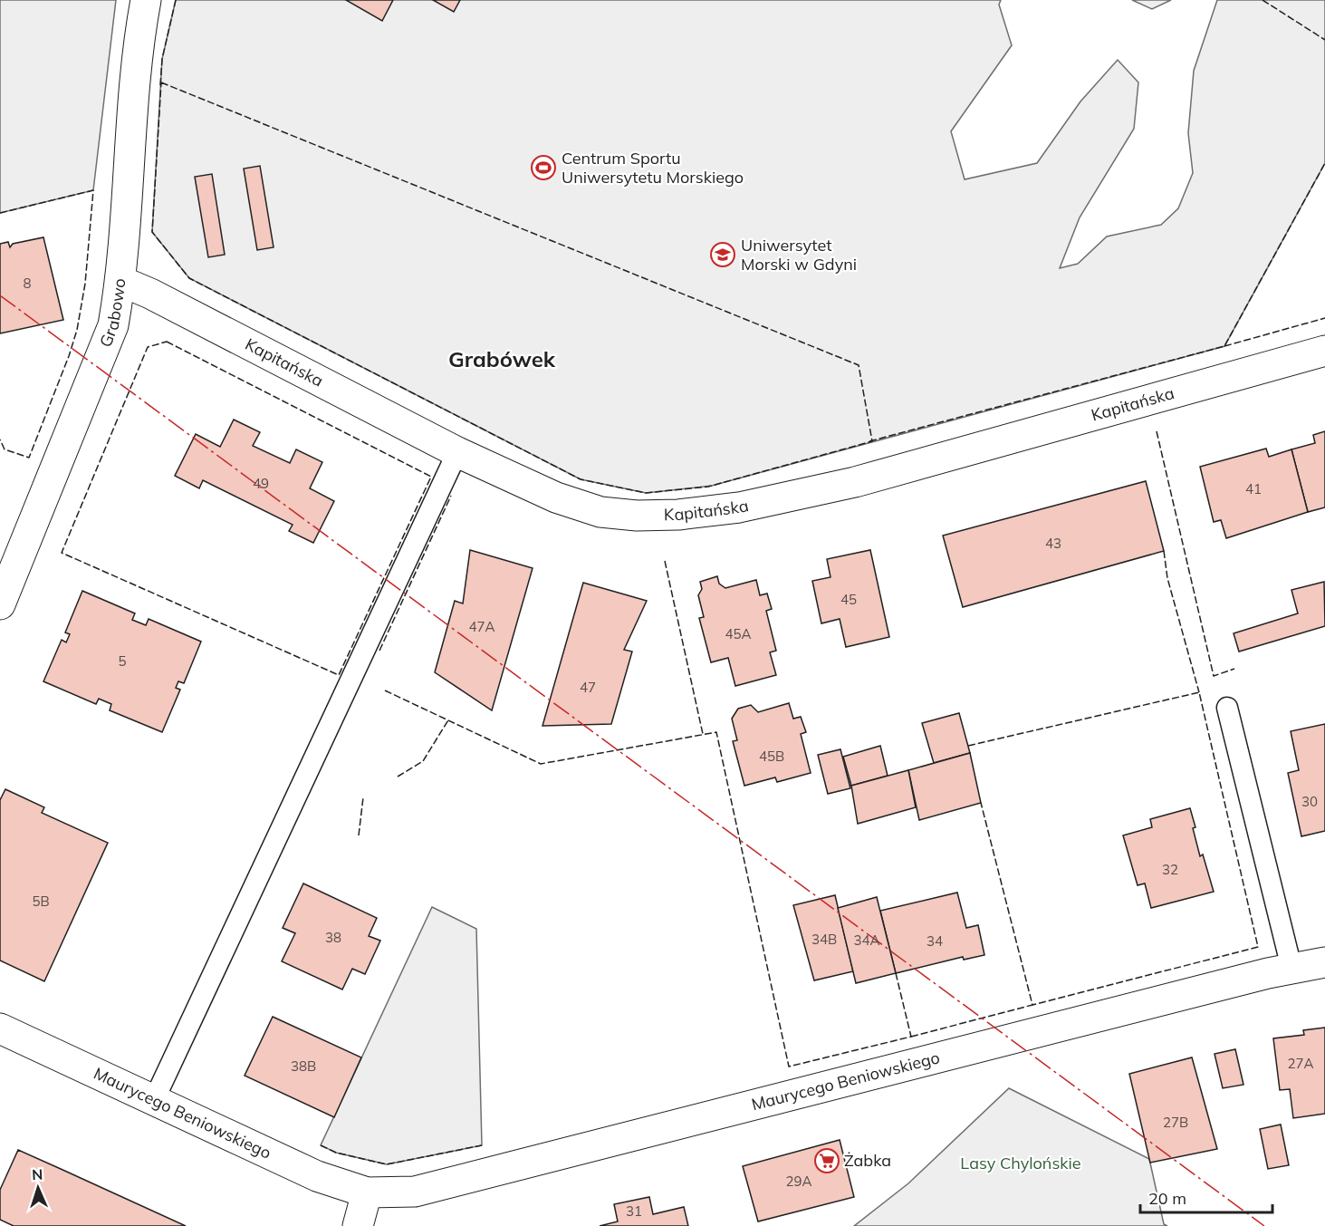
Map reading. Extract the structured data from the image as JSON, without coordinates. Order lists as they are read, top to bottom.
{
  "streets": {
    "street": ["Grabowo", "Kapitańska", "Maurycego Beniowskiego"]
  },
  "crossings": [
    ["Grabowo", "Kapitańska"]
  ],
  "districts": ["Grabówek"],
  "parks": ["Lasy Chylońskie"],
  "places": {
    "sports": ["Centrum Sportu Uniwersytetu Morskiego"],
    "school or university": ["Uniwersytet Morski w Gdyni"],
    "supermarket": ["Żabka"]
  },
  "house_numbers": [
    "8",
    "49",
    "41",
    "43",
    "45",
    "47A",
    "45A",
    "5",
    "47",
    "45B",
    "30",
    "32",
    "5B",
    "38",
    "34B",
    "34A",
    "34",
    "27A",
    "38B",
    "27B",
    "29A",
    "31"
  ],
  "scale_bar": "20 m",
  "north": "top"
}
